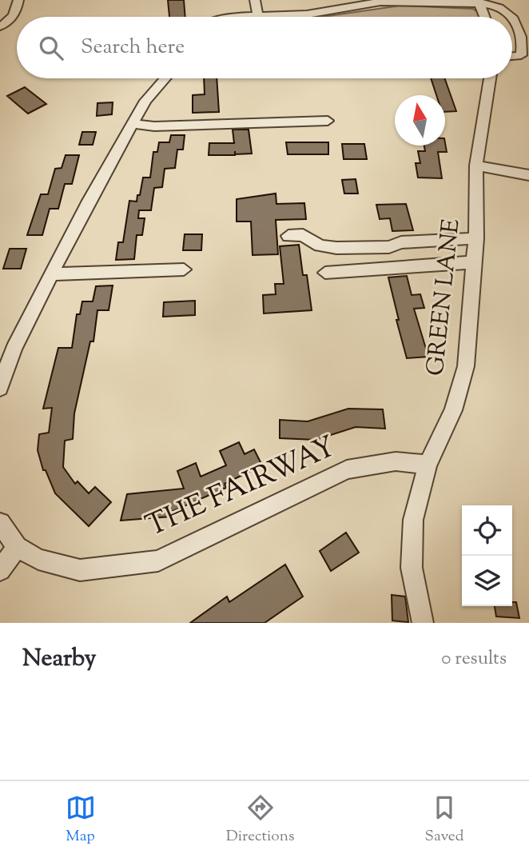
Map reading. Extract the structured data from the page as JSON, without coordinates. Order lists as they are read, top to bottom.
{
  "streets": {
    "street": ["GREEN LANE", "THE FAIRWAY"]
  },
  "crossings": [
    ["GREEN LANE", "THE FAIRWAY"]
  ],
  "north": "top",
  "page": {
    "search": "Search here",
    "heading": ["Nearby", "0 results"],
    "nav": ["Map", "Directions", "Saved"]
  }
}
